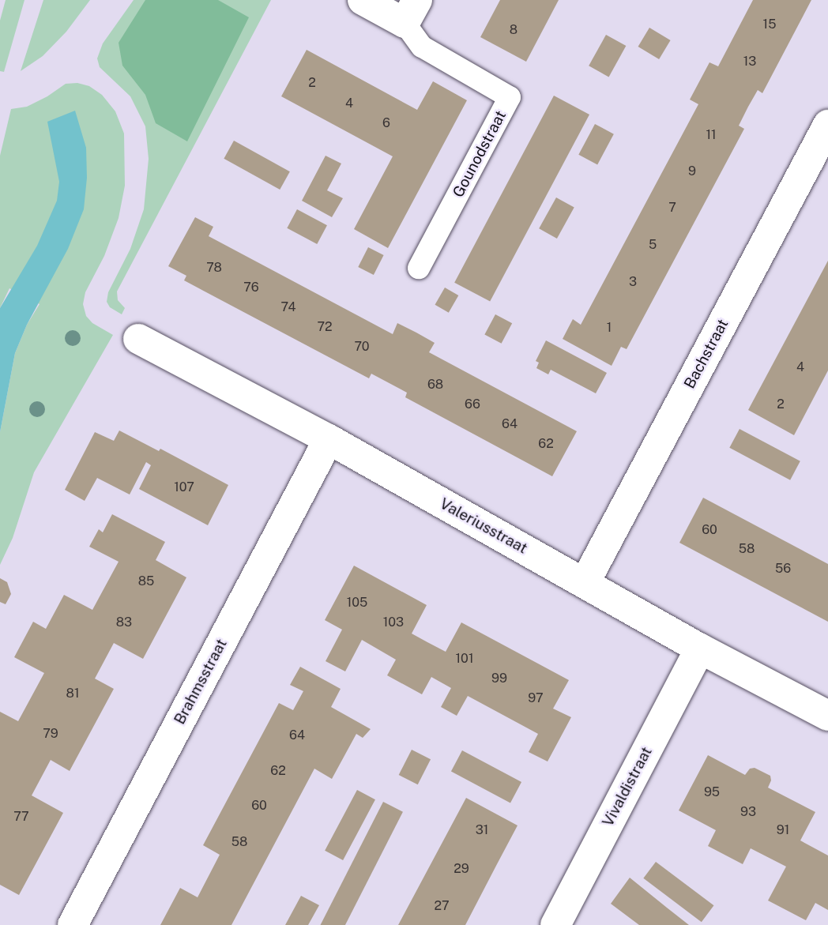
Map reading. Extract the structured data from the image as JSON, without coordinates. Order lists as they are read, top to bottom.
{
  "streets": {
    "street": [
      "Gounodstraat",
      "Bachstraat",
      "Valeriusstraat",
      "Brahmsstraat",
      "Vivaldistraat"
    ]
  },
  "crossings": [
    ["Bachstraat", "Valeriusstraat"],
    ["Valeriusstraat", "Brahmsstraat"],
    ["Valeriusstraat", "Vivaldistraat"]
  ],
  "house_numbers": [
    "15",
    "8",
    "13",
    "2",
    "4",
    "6",
    "11",
    "9",
    "7",
    "5",
    "78",
    "3",
    "76",
    "74",
    "72",
    "1",
    "70",
    "4",
    "68",
    "66",
    "2",
    "64",
    "62",
    "107",
    "60",
    "58",
    "56",
    "85",
    "105",
    "83",
    "103",
    "101",
    "99",
    "81",
    "97",
    "79",
    "64",
    "62",
    "95",
    "60",
    "93",
    "77",
    "31",
    "91",
    "58",
    "29",
    "27"
  ]
}
